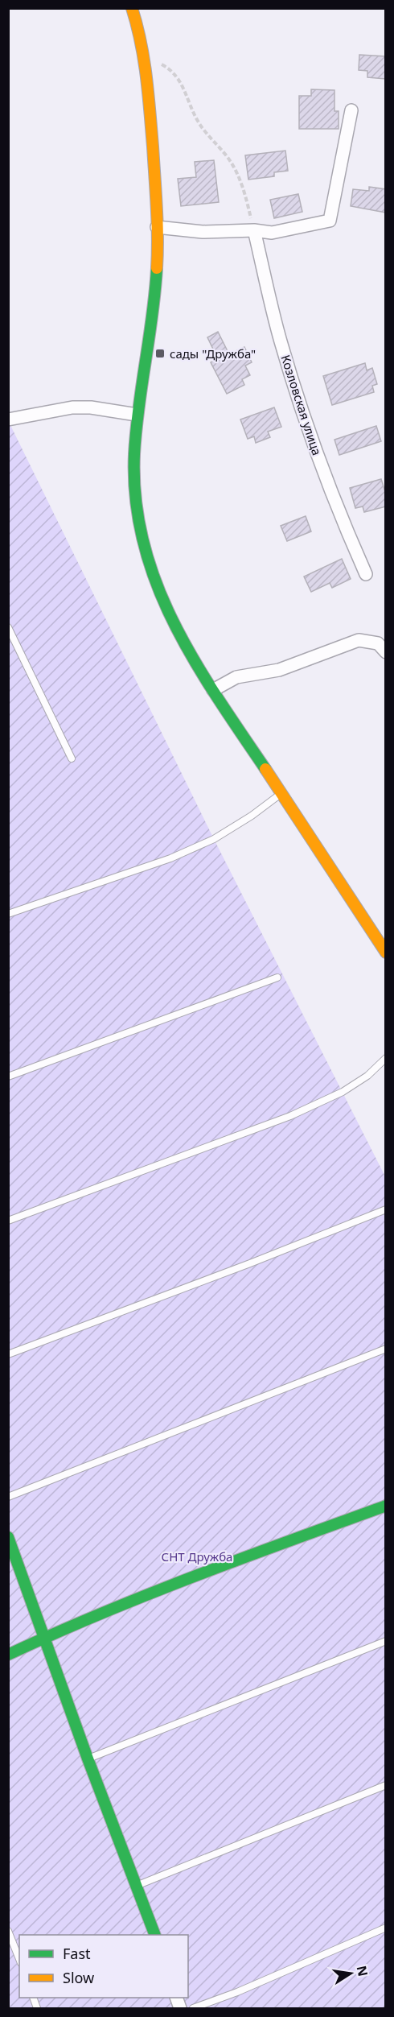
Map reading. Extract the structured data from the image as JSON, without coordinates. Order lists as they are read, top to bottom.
{
  "streets": {
    "street": ["Козловская улица"]
  },
  "parks": ["СНТ Дружба"],
  "places": {
    "transit": ["сады \"Дружба\""]
  },
  "legend": ["Fast", "Slow"],
  "north": "right"
}
